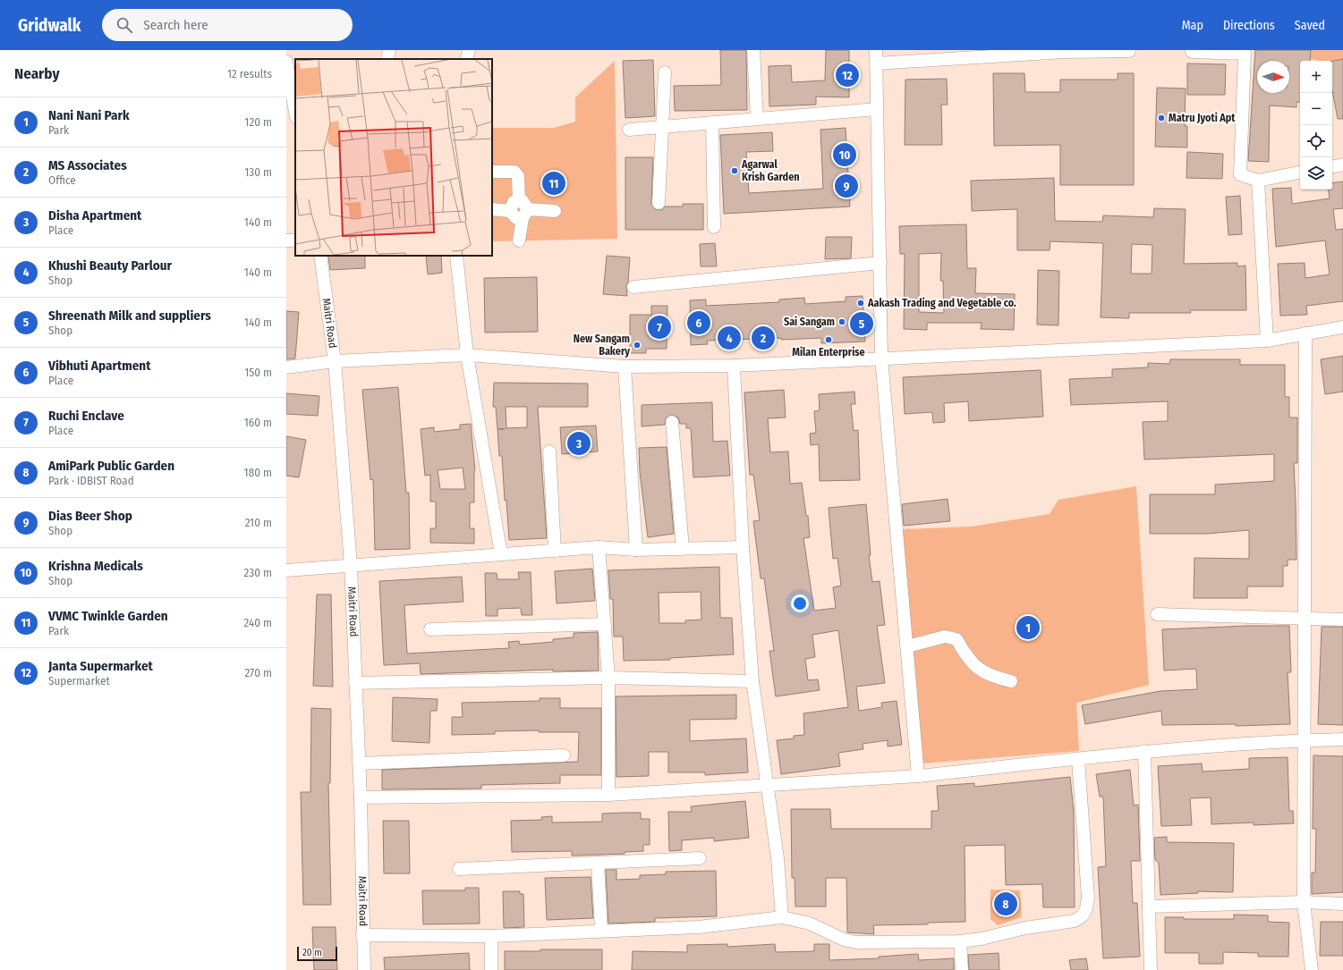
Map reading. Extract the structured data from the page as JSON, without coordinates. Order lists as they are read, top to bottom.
{
  "streets": {
    "street": ["Maitri Road"]
  },
  "places": [
    "Matru Jyoti Apt",
    "Agarwal Krish Garden",
    "Aakash Trading and Vegetable co.",
    "Sai Sangam",
    "Milan Enterprise",
    "New Sangam Bakery"
  ],
  "scale_bar": "20 m",
  "north": "right",
  "page": {
    "header": "Gridwalk",
    "search": "Search here",
    "nav": ["Map", "Directions", "Saved"],
    "heading": ["Nearby", "12 results"],
    "map_buttons": ["+", "−"],
    "pins": [
      "12",
      "10",
      "11",
      "9",
      "6",
      "5",
      "7",
      "2",
      "4",
      "3",
      "1",
      "8"
    ],
    "list": [
      {
        "mark": "1",
        "name": "Nani Nani Park",
        "note": "Park",
        "value": "120 m"
      },
      {
        "mark": "2",
        "name": "MS Associates",
        "note": "Office",
        "value": "130 m"
      },
      {
        "mark": "3",
        "name": "Disha Apartment",
        "note": "Place",
        "value": "140 m"
      },
      {
        "mark": "4",
        "name": "Khushi Beauty Parlour",
        "note": "Shop",
        "value": "140 m"
      },
      {
        "mark": "5",
        "name": "Shreenath Milk and suppliers",
        "note": "Shop",
        "value": "140 m"
      },
      {
        "mark": "6",
        "name": "Vibhuti Apartment",
        "note": "Place",
        "value": "150 m"
      },
      {
        "mark": "7",
        "name": "Ruchi Enclave",
        "note": "Place",
        "value": "160 m"
      },
      {
        "mark": "8",
        "name": "AmiPark Public Garden",
        "note": "Park · IDBIST Road",
        "value": "180 m"
      },
      {
        "mark": "9",
        "name": "Dias Beer Shop",
        "note": "Shop",
        "value": "210 m"
      },
      {
        "mark": "10",
        "name": "Krishna Medicals",
        "note": "Shop",
        "value": "230 m"
      },
      {
        "mark": "11",
        "name": "VVMC Twinkle Garden",
        "note": "Park",
        "value": "240 m"
      },
      {
        "mark": "12",
        "name": "Janta Supermarket",
        "note": "Supermarket",
        "value": "270 m"
      }
    ],
    "scale": "20 m"
  }
}
